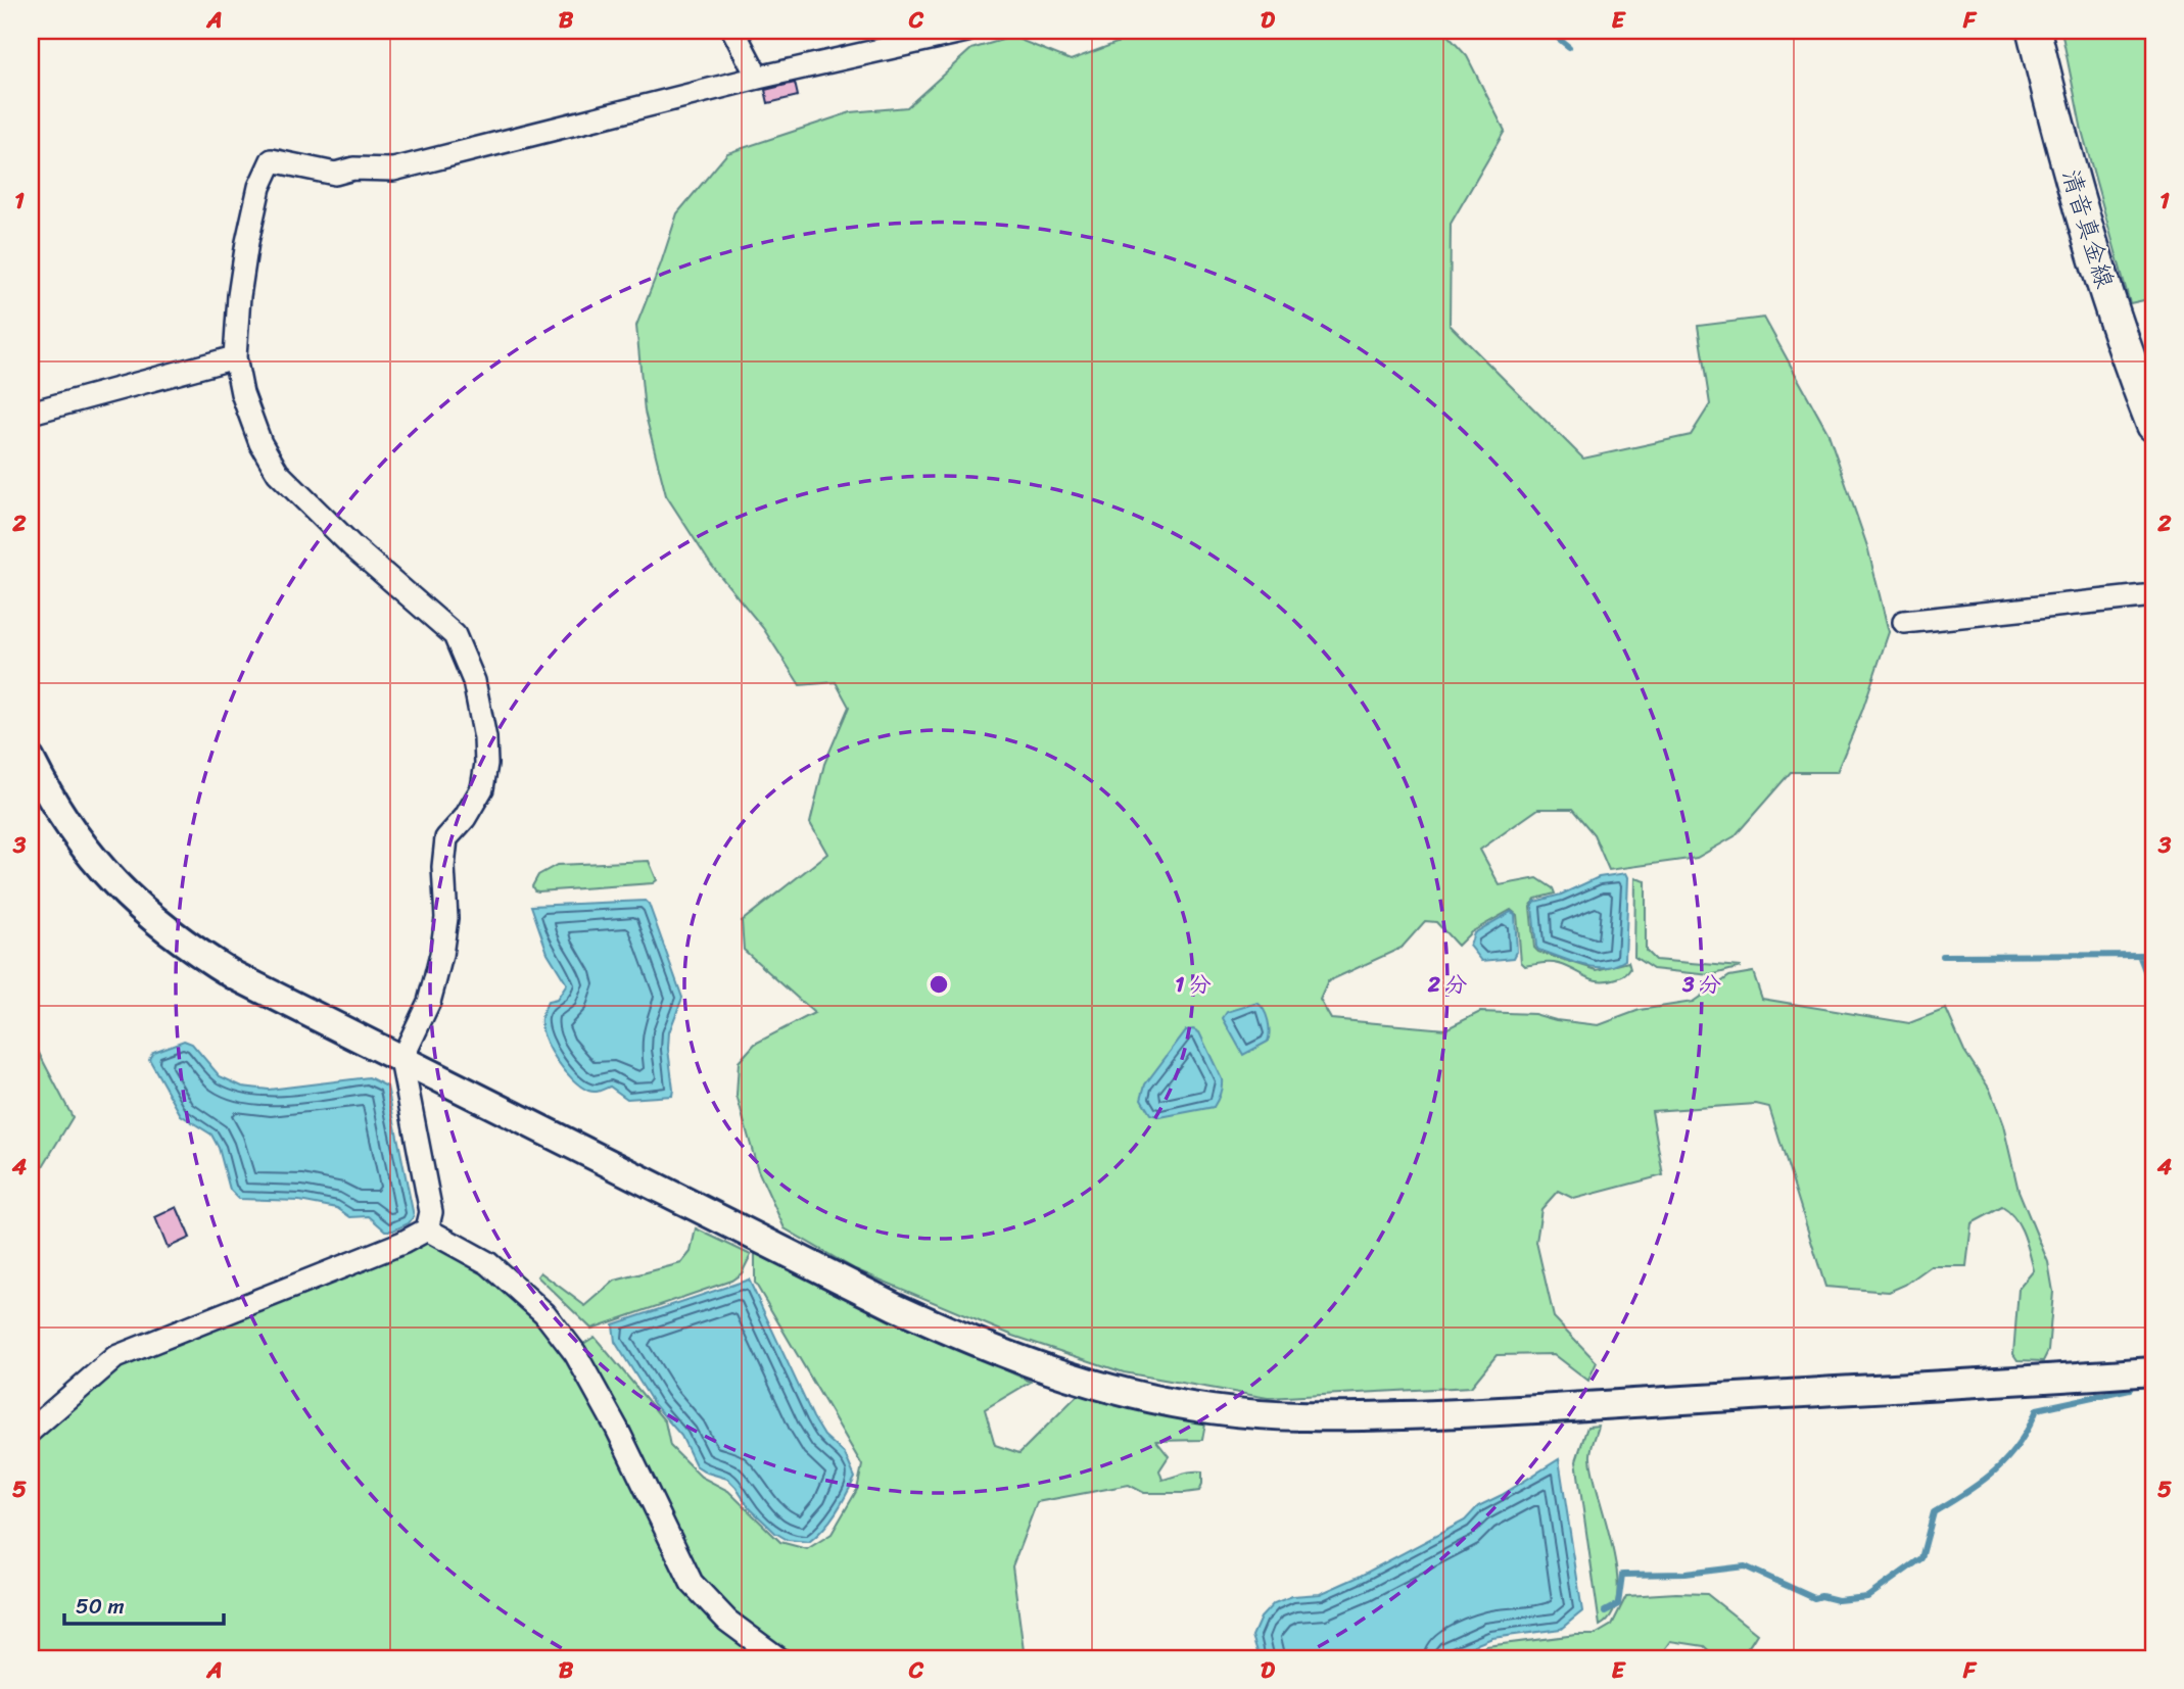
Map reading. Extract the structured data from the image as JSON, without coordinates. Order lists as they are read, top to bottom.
{
  "streets": {
    "main road": ["清音真金線"]
  },
  "scale_bar": "50 m",
  "grid": {
    "columns": [
      "A",
      "B",
      "C",
      "D",
      "E",
      "F"
    ],
    "rows": [
      "1",
      "2",
      "3",
      "4",
      "5"
    ]
  },
  "rings": ["1 分", "2 分", "3 分"]
}
